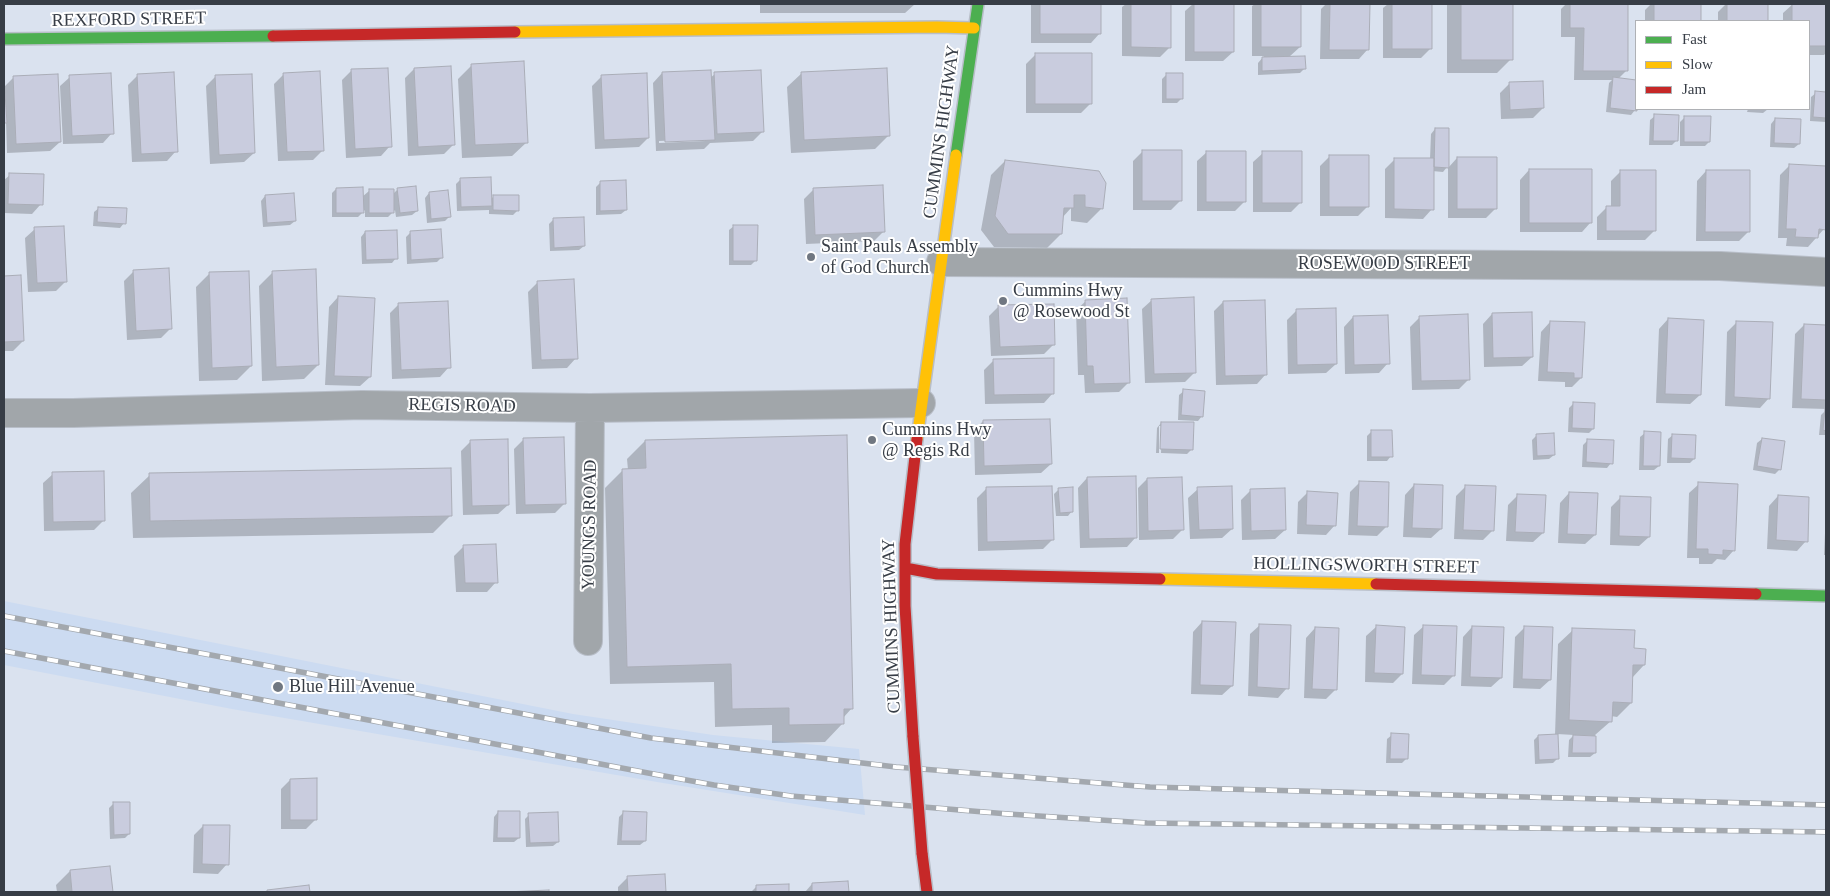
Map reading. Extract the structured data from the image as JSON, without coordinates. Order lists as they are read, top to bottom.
{
  "streets": {
    "street": [
      "REXFORD STREET",
      "CUMMINS HIGHWAY",
      "ROSEWOOD STREET",
      "REGIS ROAD",
      "YOUNGS ROAD",
      "HOLLINGSWORTH STREET"
    ]
  },
  "crossings": [
    ["REXFORD STREET", "CUMMINS HIGHWAY"],
    ["CUMMINS HIGHWAY", "ROSEWOOD STREET"],
    ["CUMMINS HIGHWAY", "REGIS ROAD"],
    ["CUMMINS HIGHWAY", "HOLLINGSWORTH STREET"],
    ["REGIS ROAD", "YOUNGS ROAD"]
  ],
  "places": [
    "Saint Pauls Assembly of God Church",
    "Cummins Hwy @ Rosewood St",
    "Cummins Hwy @ Regis Rd",
    "Blue Hill Avenue"
  ],
  "legend": ["Fast", "Slow", "Jam"]
}
